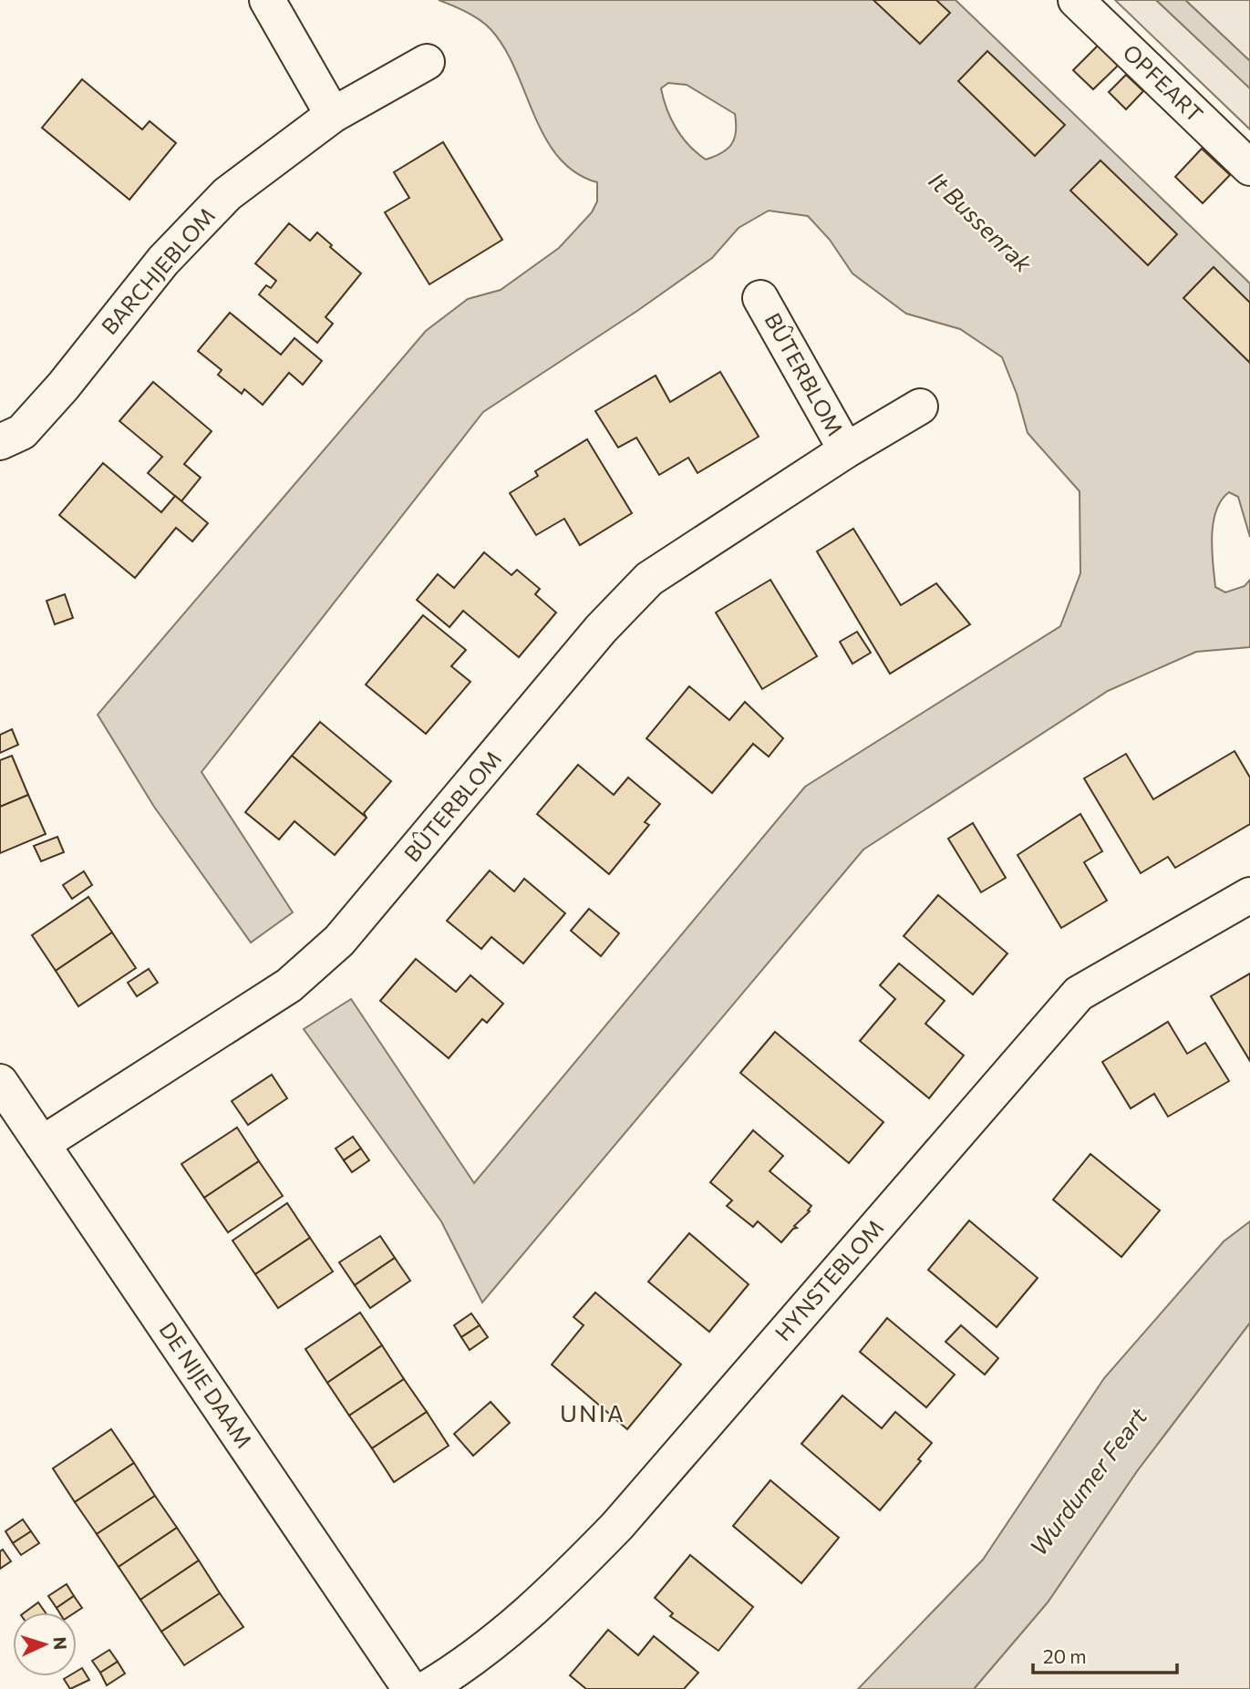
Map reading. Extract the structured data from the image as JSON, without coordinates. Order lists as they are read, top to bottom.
{
  "streets": {
    "street": [
      "OPFEART",
      "BARCHJEBLOM",
      "BÛTERBLOM",
      "HYNSTEBLOM",
      "DE NIJE DAAM"
    ]
  },
  "crossings": [
    ["BÛTERBLOM", "DE NIJE DAAM"]
  ],
  "districts": ["UNIA"],
  "water": ["It Bussenrak", "Wurdumer Feart"],
  "scale_bar": "20 m",
  "north": "right"
}
